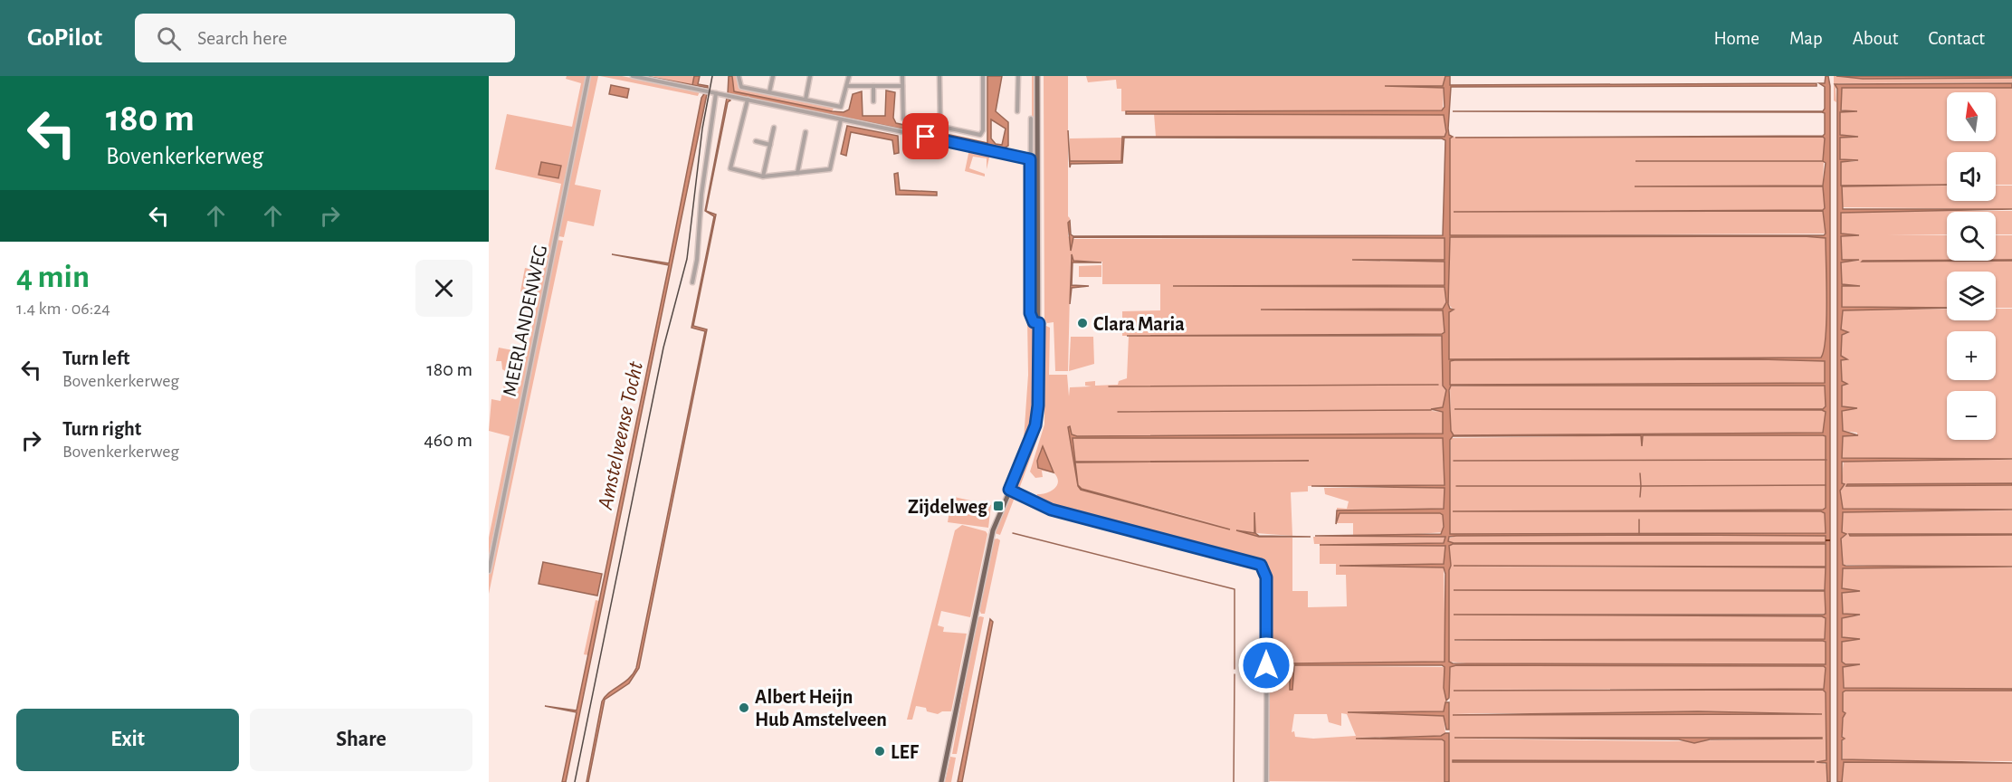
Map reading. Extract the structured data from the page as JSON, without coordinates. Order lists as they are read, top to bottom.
{
  "streets": {
    "street": ["MEERLANDENWEG"]
  },
  "water": ["Amstelveense Tocht"],
  "places": {
    "other": ["Clara Maria", "Albert Heijn Hub Amstelveen", "LEF"],
    "transit": ["Zijdelweg"]
  },
  "north": "top",
  "page": {
    "header": "GoPilot",
    "search": "Search here",
    "nav": [
      "Home",
      "Map",
      "About",
      "Contact"
    ],
    "turn": ["180 m", "Bovenkerkerweg"],
    "map_buttons": ["+", "−"],
    "heading": ["4 min", "1.4 km · 06:24"],
    "list": [
      {
        "name": "Turn left",
        "note": "Bovenkerkerweg",
        "value": "180 m"
      },
      {
        "name": "Turn right",
        "note": "Bovenkerkerweg",
        "value": "460 m"
      }
    ],
    "buttons": ["Exit", "Share"]
  }
}
